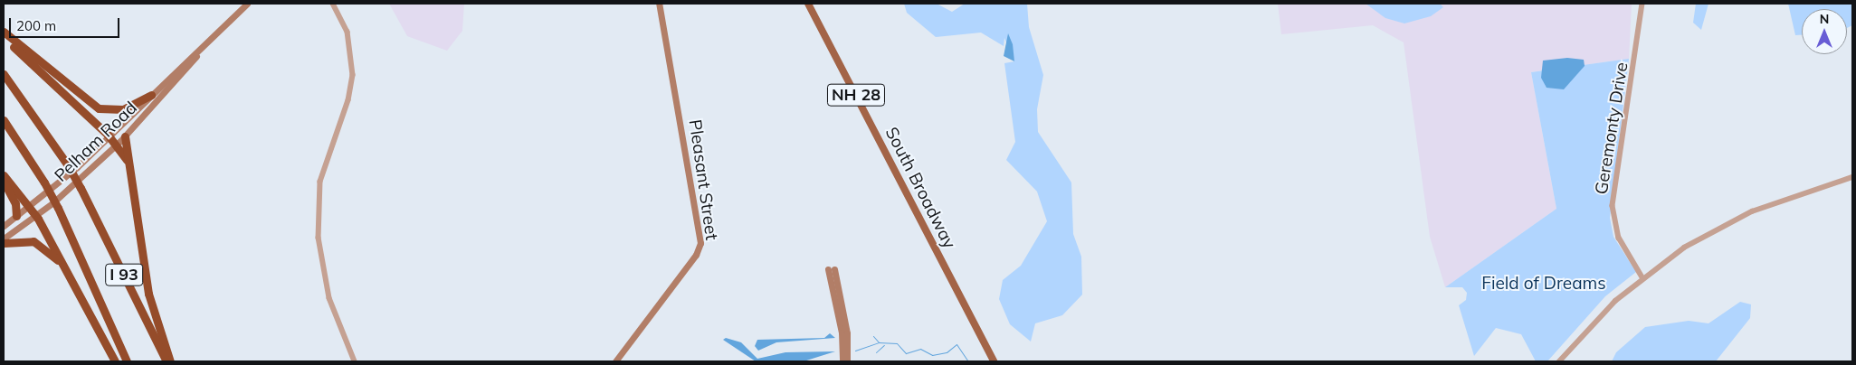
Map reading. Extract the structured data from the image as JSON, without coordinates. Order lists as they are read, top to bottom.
{
  "streets": {
    "highway": ["I 93"],
    "main road": [
      "NH 28",
      "Pelham Road",
      "Pleasant Street",
      "South Broadway"
    ],
    "street": ["Geremonty Drive"]
  },
  "parks": ["Field of Dreams"],
  "scale_bar": "200 m",
  "north": "top"
}
